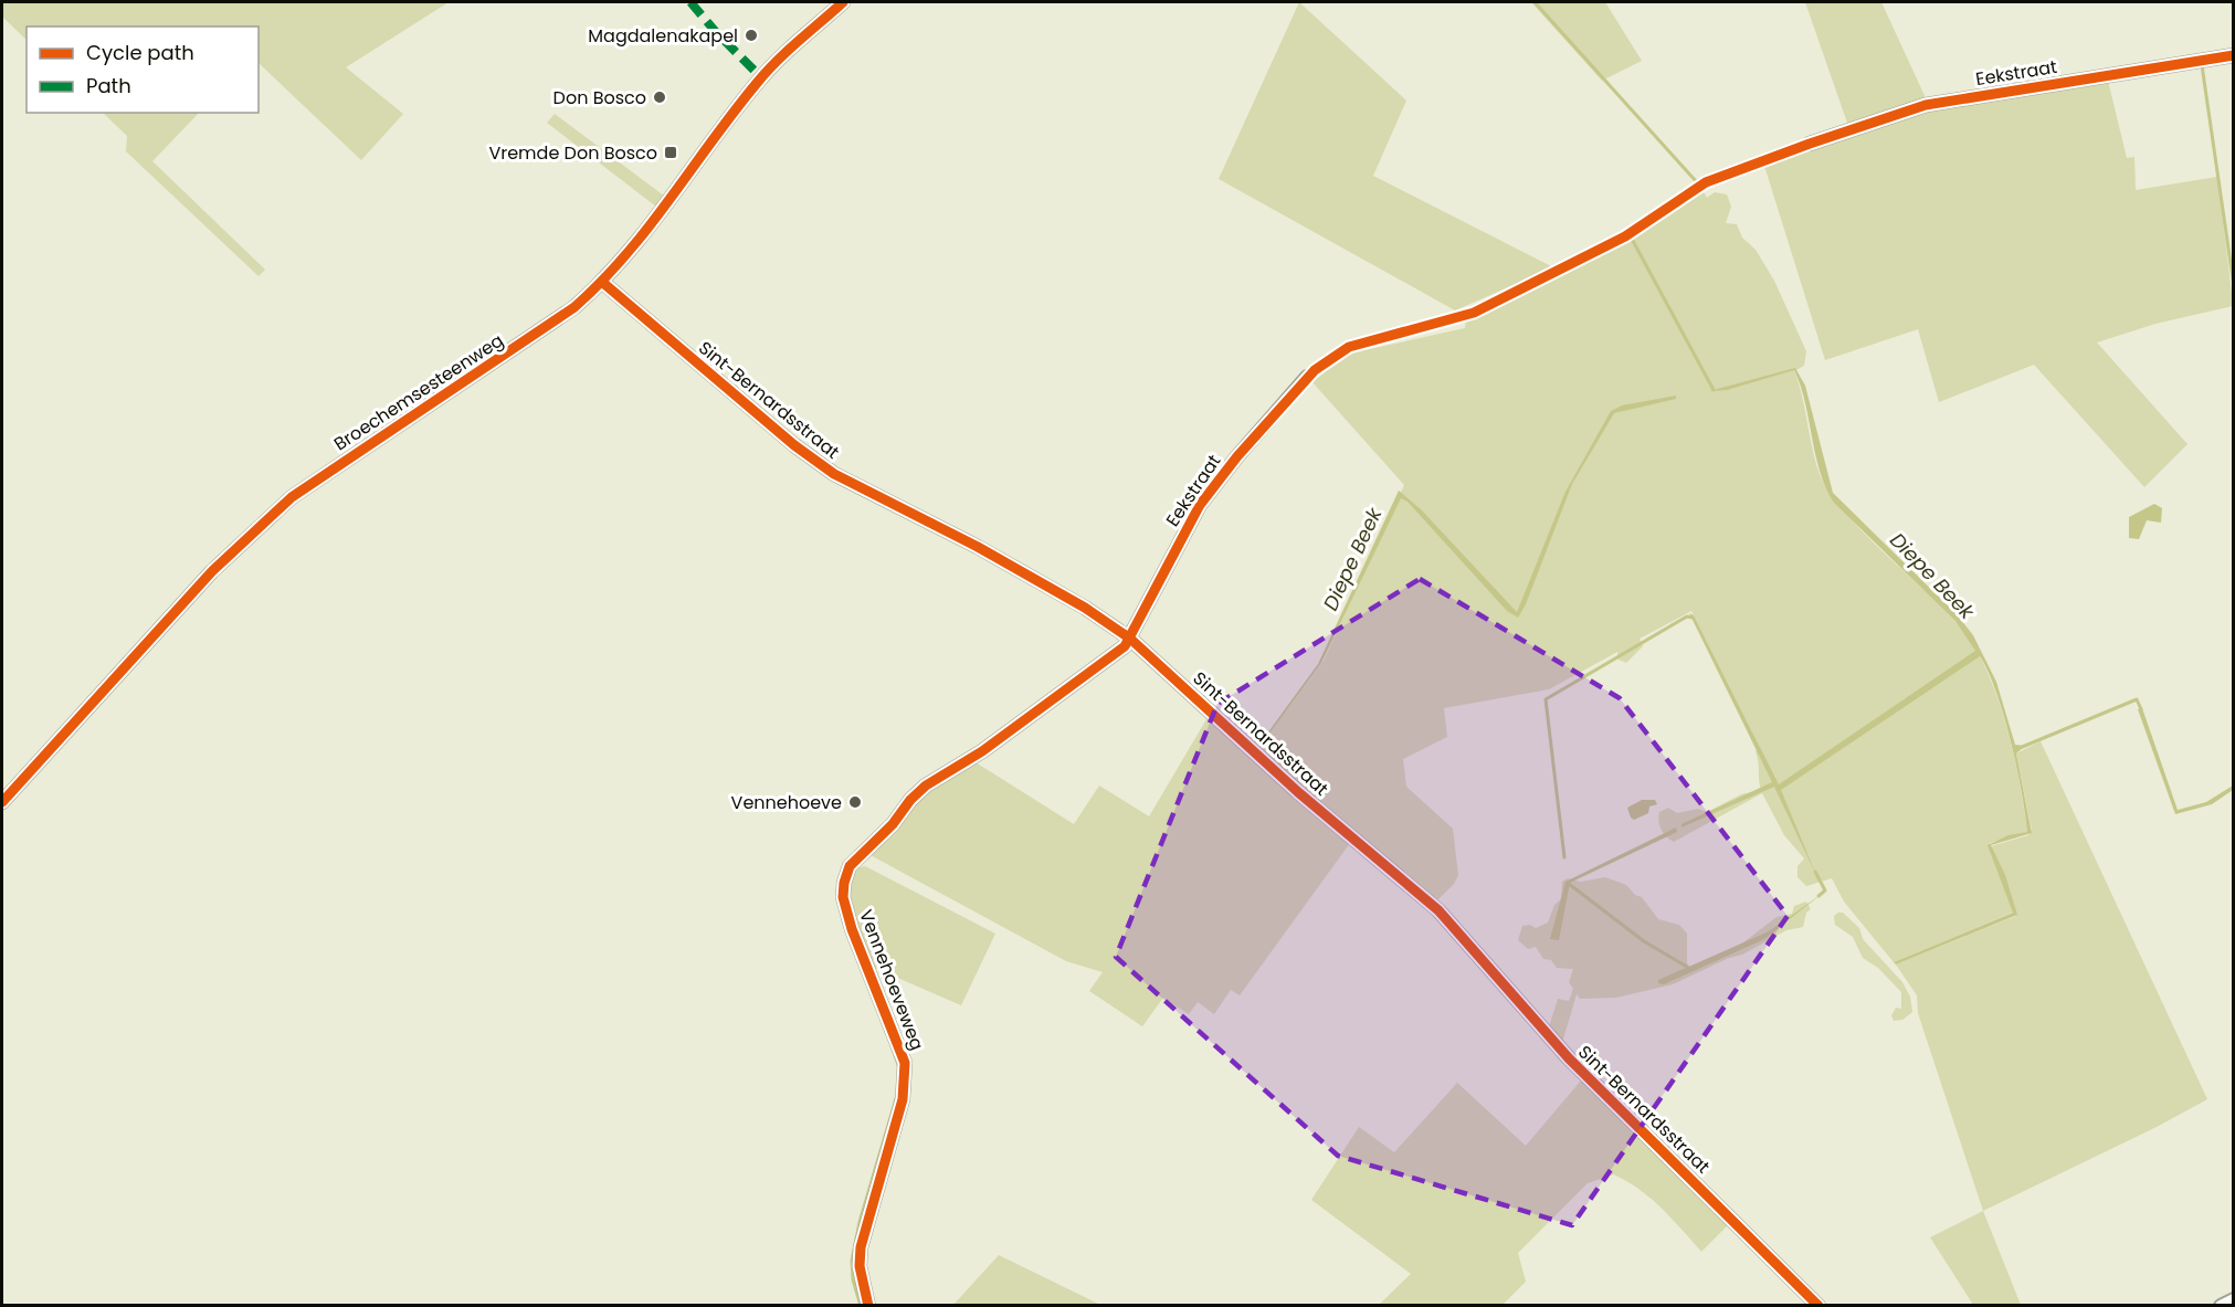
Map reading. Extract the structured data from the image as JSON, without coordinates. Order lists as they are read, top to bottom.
{
  "streets": {
    "street": [
      "Eekstraat",
      "Broechemsesteenweg",
      "Sint-Bernardsstraat",
      "Vennehoeveweg"
    ]
  },
  "crossings": [
    ["Eekstraat", "Sint-Bernardsstraat"],
    ["Eekstraat", "Vennehoeveweg"],
    ["Broechemsesteenweg", "Sint-Bernardsstraat"],
    ["Sint-Bernardsstraat", "Vennehoeveweg"]
  ],
  "water": ["Diepe Beek"],
  "places": {
    "other": ["Magdalenakapel", "Don Bosco", "Vennehoeve"],
    "transit": ["Vremde Don Bosco"]
  },
  "legend": ["Cycle path", "Path"]
}
